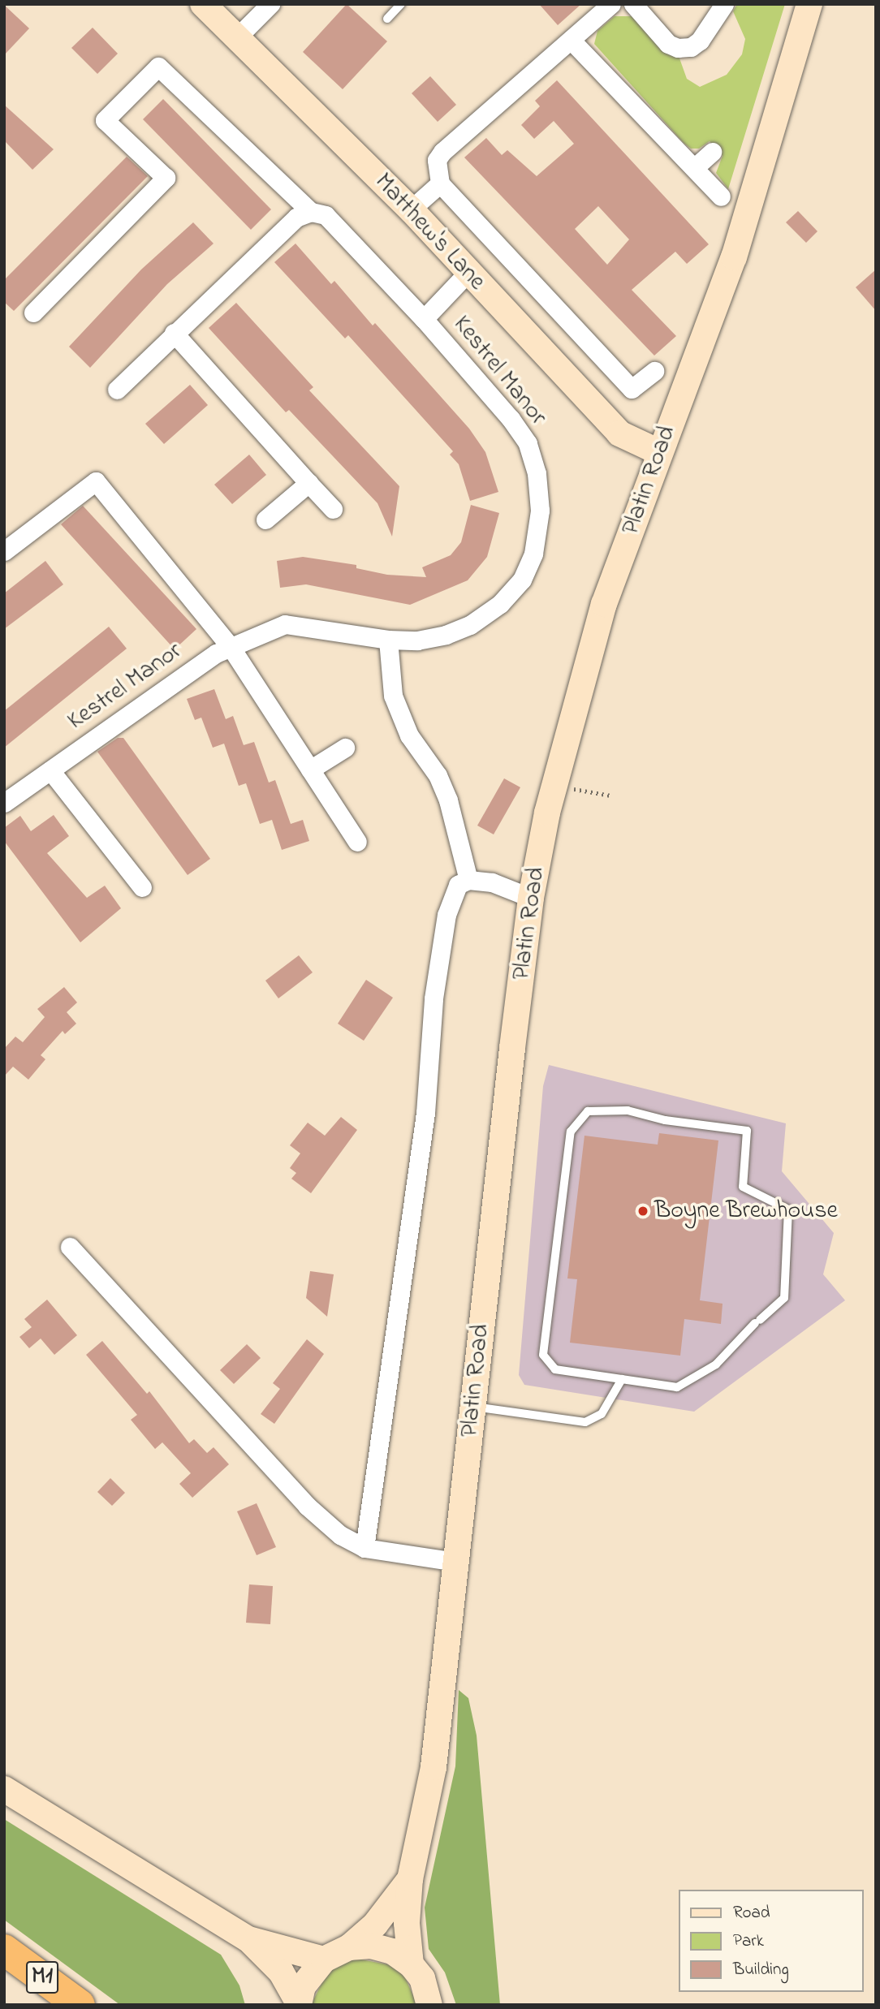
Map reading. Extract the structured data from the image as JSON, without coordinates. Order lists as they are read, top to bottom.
{
  "streets": {
    "highway": ["M1"],
    "main road": ["Matthew's Lane", "Platin Road"],
    "street": ["Kestrel Manor"]
  },
  "crossings": [
    ["Matthew's Lane", "Kestrel Manor"],
    ["Matthew's Lane", "Platin Road"]
  ],
  "places": ["Boyne Brewhouse"],
  "legend": ["Road", "Park", "Building"]
}
